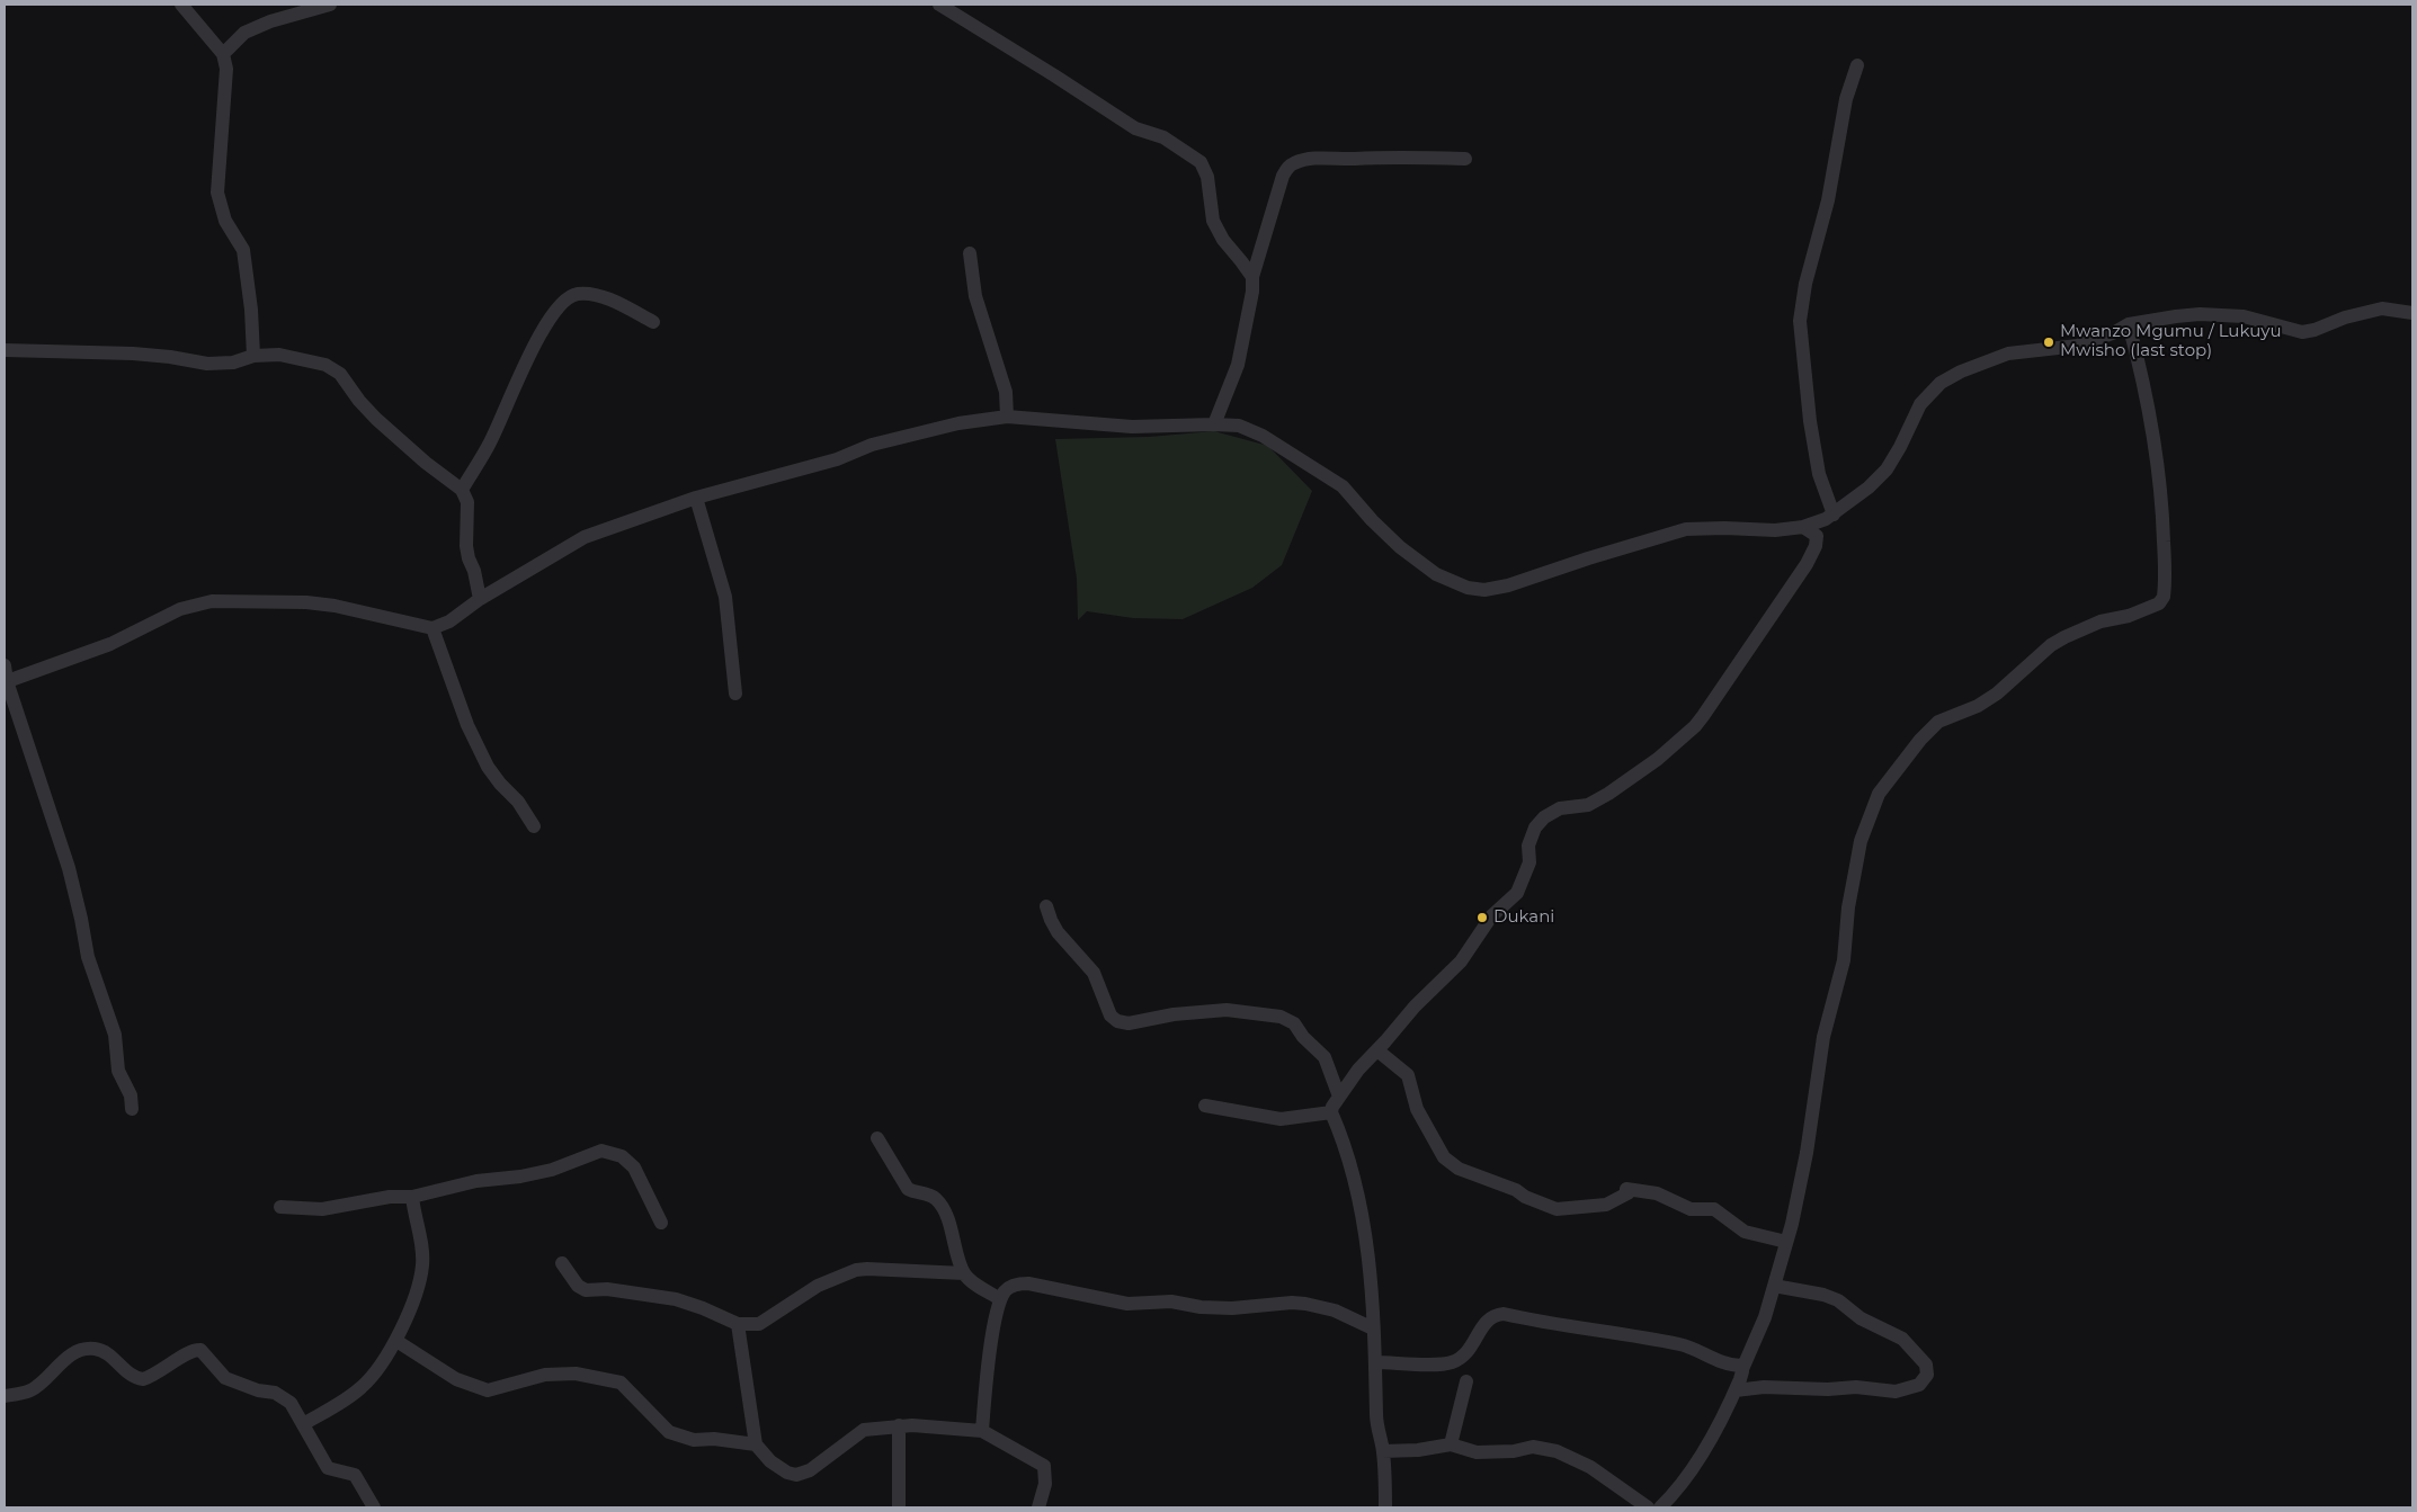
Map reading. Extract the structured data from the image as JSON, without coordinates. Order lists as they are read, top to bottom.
{
  "places": ["Mwanzo Mgumu / Lukuyu Mwisho (last stop)", "Dukani"]
}
